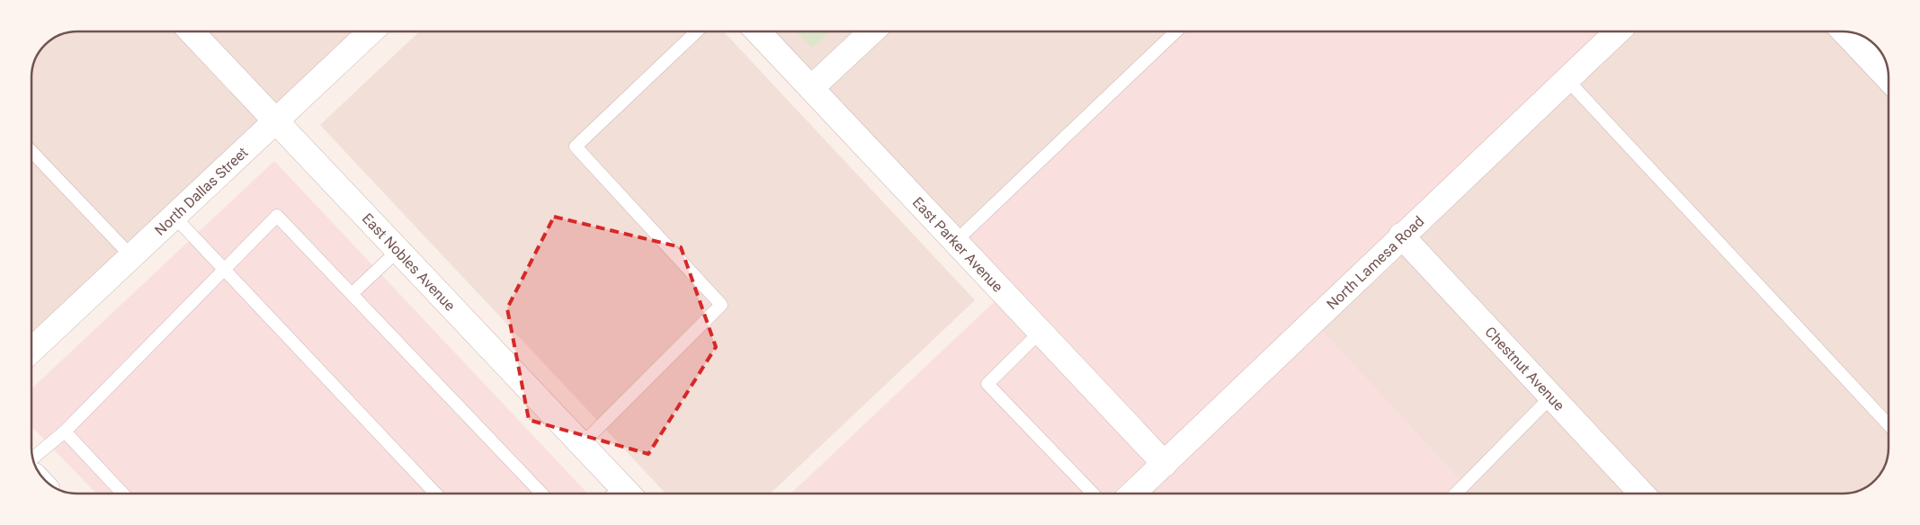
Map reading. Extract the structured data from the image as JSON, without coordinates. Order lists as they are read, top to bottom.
{
  "streets": {
    "street": [
      "North Dallas Street",
      "East Parker Avenue",
      "East Nobles Avenue",
      "North Lamesa Road",
      "Chestnut Avenue"
    ]
  },
  "crossings": [
    ["North Dallas Street", "East Nobles Avenue"],
    ["East Parker Avenue", "North Lamesa Road"],
    ["North Lamesa Road", "Chestnut Avenue"]
  ]
}
